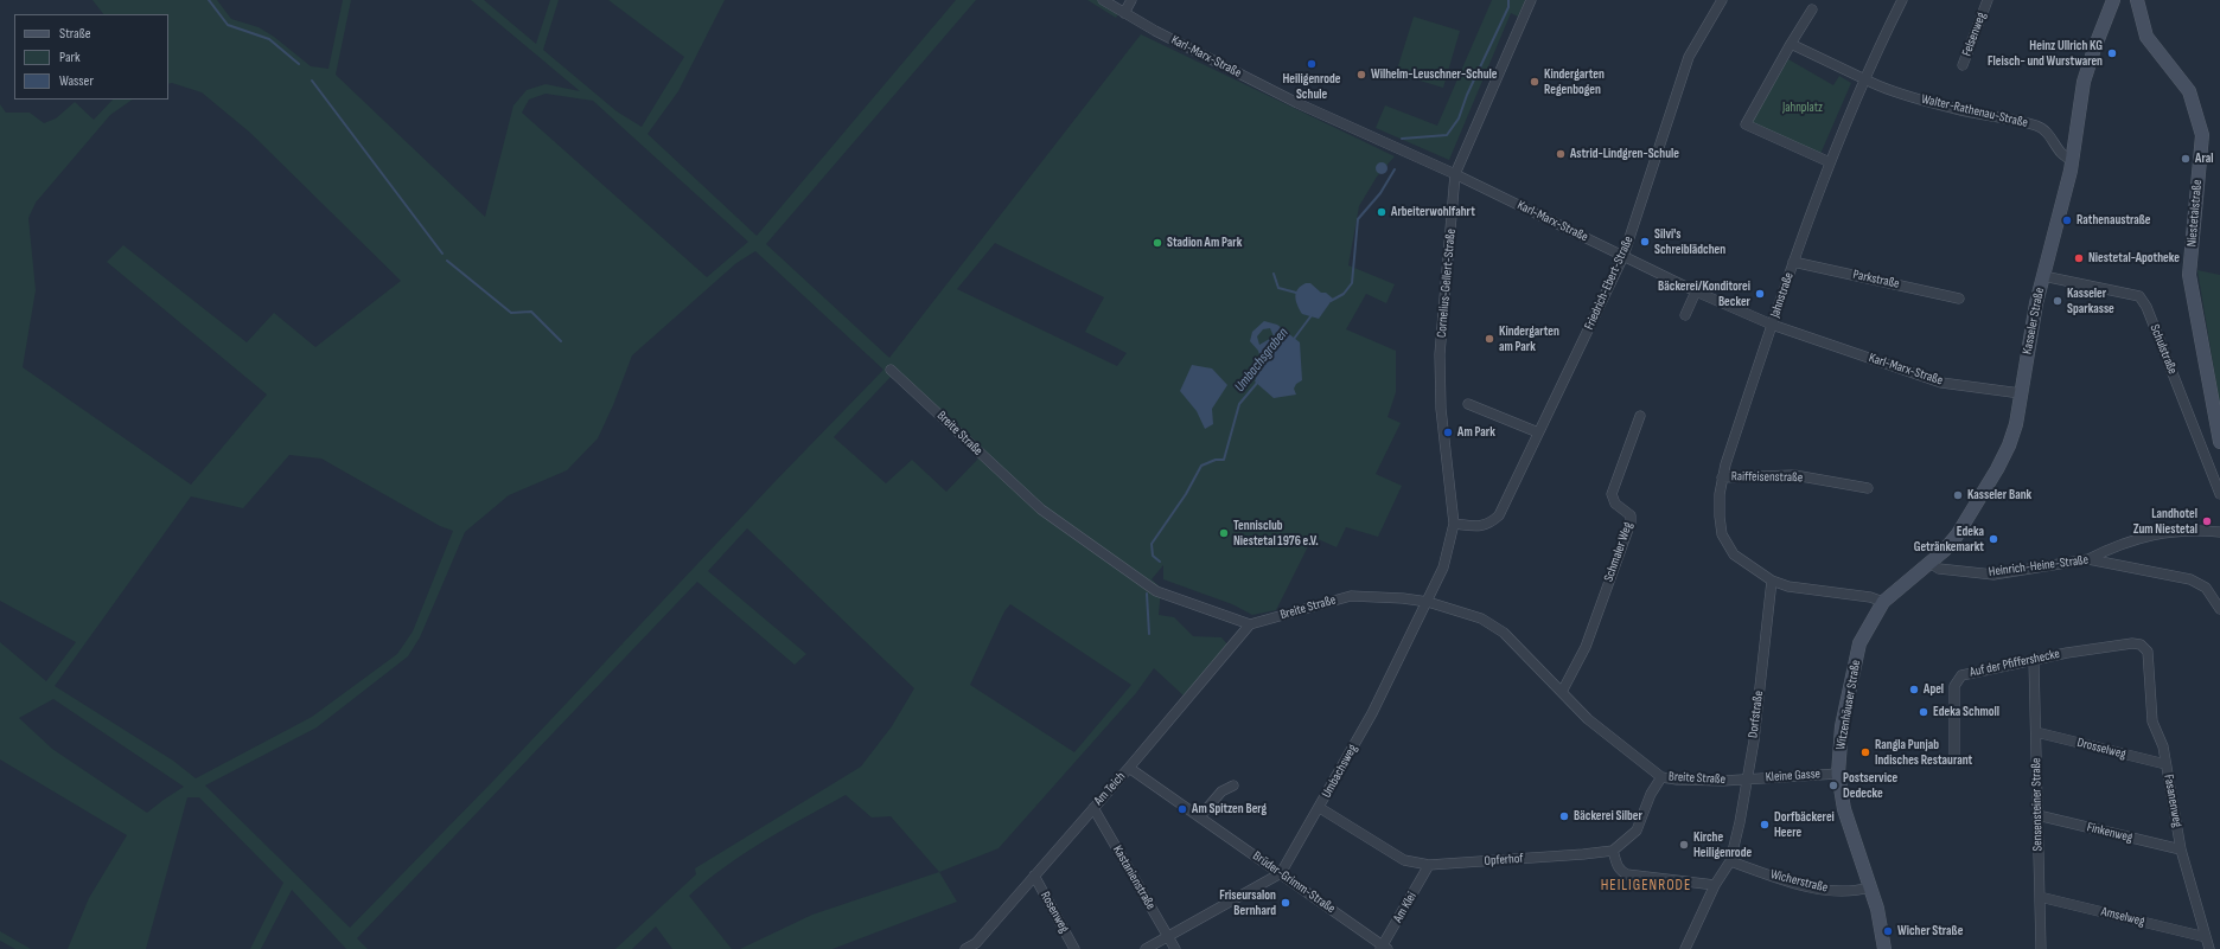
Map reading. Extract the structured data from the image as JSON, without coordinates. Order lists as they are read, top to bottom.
{
  "streets": {
    "main road": ["Niestetalstraße", "Kasseler Straße", "Witzenhäuser Straße"],
    "street": [
      "Felsenweg",
      "Karl-Marx-Straße",
      "Walter-Rathenau-Straße",
      "Parkstraße",
      "Cornelius-Gellert-Straße",
      "Friedrich-Ebert-Straße",
      "Jahnstraße",
      "Schulstraße",
      "Breite Straße",
      "Raiffeisenstraße",
      "Schmaler Weg",
      "Heinrich-Heine-Straße",
      "Auf der Pfiffershecke",
      "Dorfstraße",
      "Drosselweg",
      "Umbachsweg",
      "Kleine Gasse",
      "Am Teich",
      "Fasanenweg",
      "Sensensteiner Straße",
      "Finkenweg",
      "Opferhof",
      "Kastanienstraße",
      "Wicherstraße",
      "Brüder-Grimm-Straße",
      "Am Klei",
      "Rosenweg",
      "Amselweg"
    ]
  },
  "crossings": [
    ["Karl-Marx-Straße", "Cornelius-Gellert-Straße"],
    ["Karl-Marx-Straße", "Friedrich-Ebert-Straße"],
    ["Karl-Marx-Straße", "Jahnstraße"],
    ["Karl-Marx-Straße", "Kasseler Straße"],
    ["Walter-Rathenau-Straße", "Jahnstraße"],
    ["Walter-Rathenau-Straße", "Kasseler Straße"],
    ["Parkstraße", "Jahnstraße"],
    ["Cornelius-Gellert-Straße", "Friedrich-Ebert-Straße"],
    ["Cornelius-Gellert-Straße", "Umbachsweg"],
    ["Friedrich-Ebert-Straße", "Umbachsweg"],
    ["Jahnstraße", "Raiffeisenstraße"],
    ["Jahnstraße", "Dorfstraße"],
    ["Kasseler Straße", "Schulstraße"],
    ["Kasseler Straße", "Heinrich-Heine-Straße"],
    ["Kasseler Straße", "Witzenhäuser Straße"],
    ["Breite Straße", "Schmaler Weg"],
    ["Breite Straße", "Dorfstraße"],
    ["Breite Straße", "Umbachsweg"],
    ["Breite Straße", "Kleine Gasse"],
    ["Breite Straße", "Am Teich"],
    ["Auf der Pfiffershecke", "Fasanenweg"],
    ["Auf der Pfiffershecke", "Sensensteiner Straße"],
    ["Witzenhäuser Straße", "Kleine Gasse"],
    ["Witzenhäuser Straße", "Wicherstraße"],
    ["Dorfstraße", "Kleine Gasse"],
    ["Dorfstraße", "Wicherstraße"],
    ["Drosselweg", "Fasanenweg"],
    ["Drosselweg", "Sensensteiner Straße"],
    ["Umbachsweg", "Opferhof"],
    ["Umbachsweg", "Kastanienstraße"],
    ["Umbachsweg", "Brüder-Grimm-Straße"],
    ["Am Teich", "Kastanienstraße"],
    ["Am Teich", "Brüder-Grimm-Straße"],
    ["Am Teich", "Rosenweg"],
    ["Fasanenweg", "Finkenweg"],
    ["Fasanenweg", "Amselweg"],
    ["Sensensteiner Straße", "Finkenweg"],
    ["Sensensteiner Straße", "Amselweg"],
    ["Opferhof", "Am Klei"],
    ["Brüder-Grimm-Straße", "Am Klei"]
  ],
  "districts": ["HEILIGENRODE"],
  "water": ["Umbachsgraben"],
  "parks": ["Jahnplatz"],
  "places": [
    "Heinz Ullrich KG Fleisch- und Wurstwaren",
    "Heiligenrode Schule",
    "Wilhelm-Leuschner-Schule",
    "Kindergarten Regenbogen",
    "Astrid-Lindgren-Schule",
    "Aral",
    "Arbeiterwohlfahrt",
    "Rathenaustraße",
    "Silvi's Schreiblädchen",
    "Stadion Am Park",
    "Niestetal-Apotheke",
    "Bäckerei/Konditorei Becker",
    "Kasseler Sparkasse",
    "Kindergarten am Park",
    "Am Park",
    "Kasseler Bank",
    "Landhotel Zum Niestetal",
    "Tennisclub Niestetal 1976 e.V.",
    "Edeka Getränkemarkt",
    "Apel",
    "Edeka Schmoll",
    "Rangla Punjab Indisches Restaurant",
    "Postservice Dedecke",
    "Am Spitzen Berg",
    "Bäckerei Silber",
    "Dorfbäckerei Heere",
    "Kirche Heiligenrode",
    "Friseursalon Bernhard",
    "Wicher Straße"
  ],
  "legend": ["Straße", "Park", "Wasser"]
}
